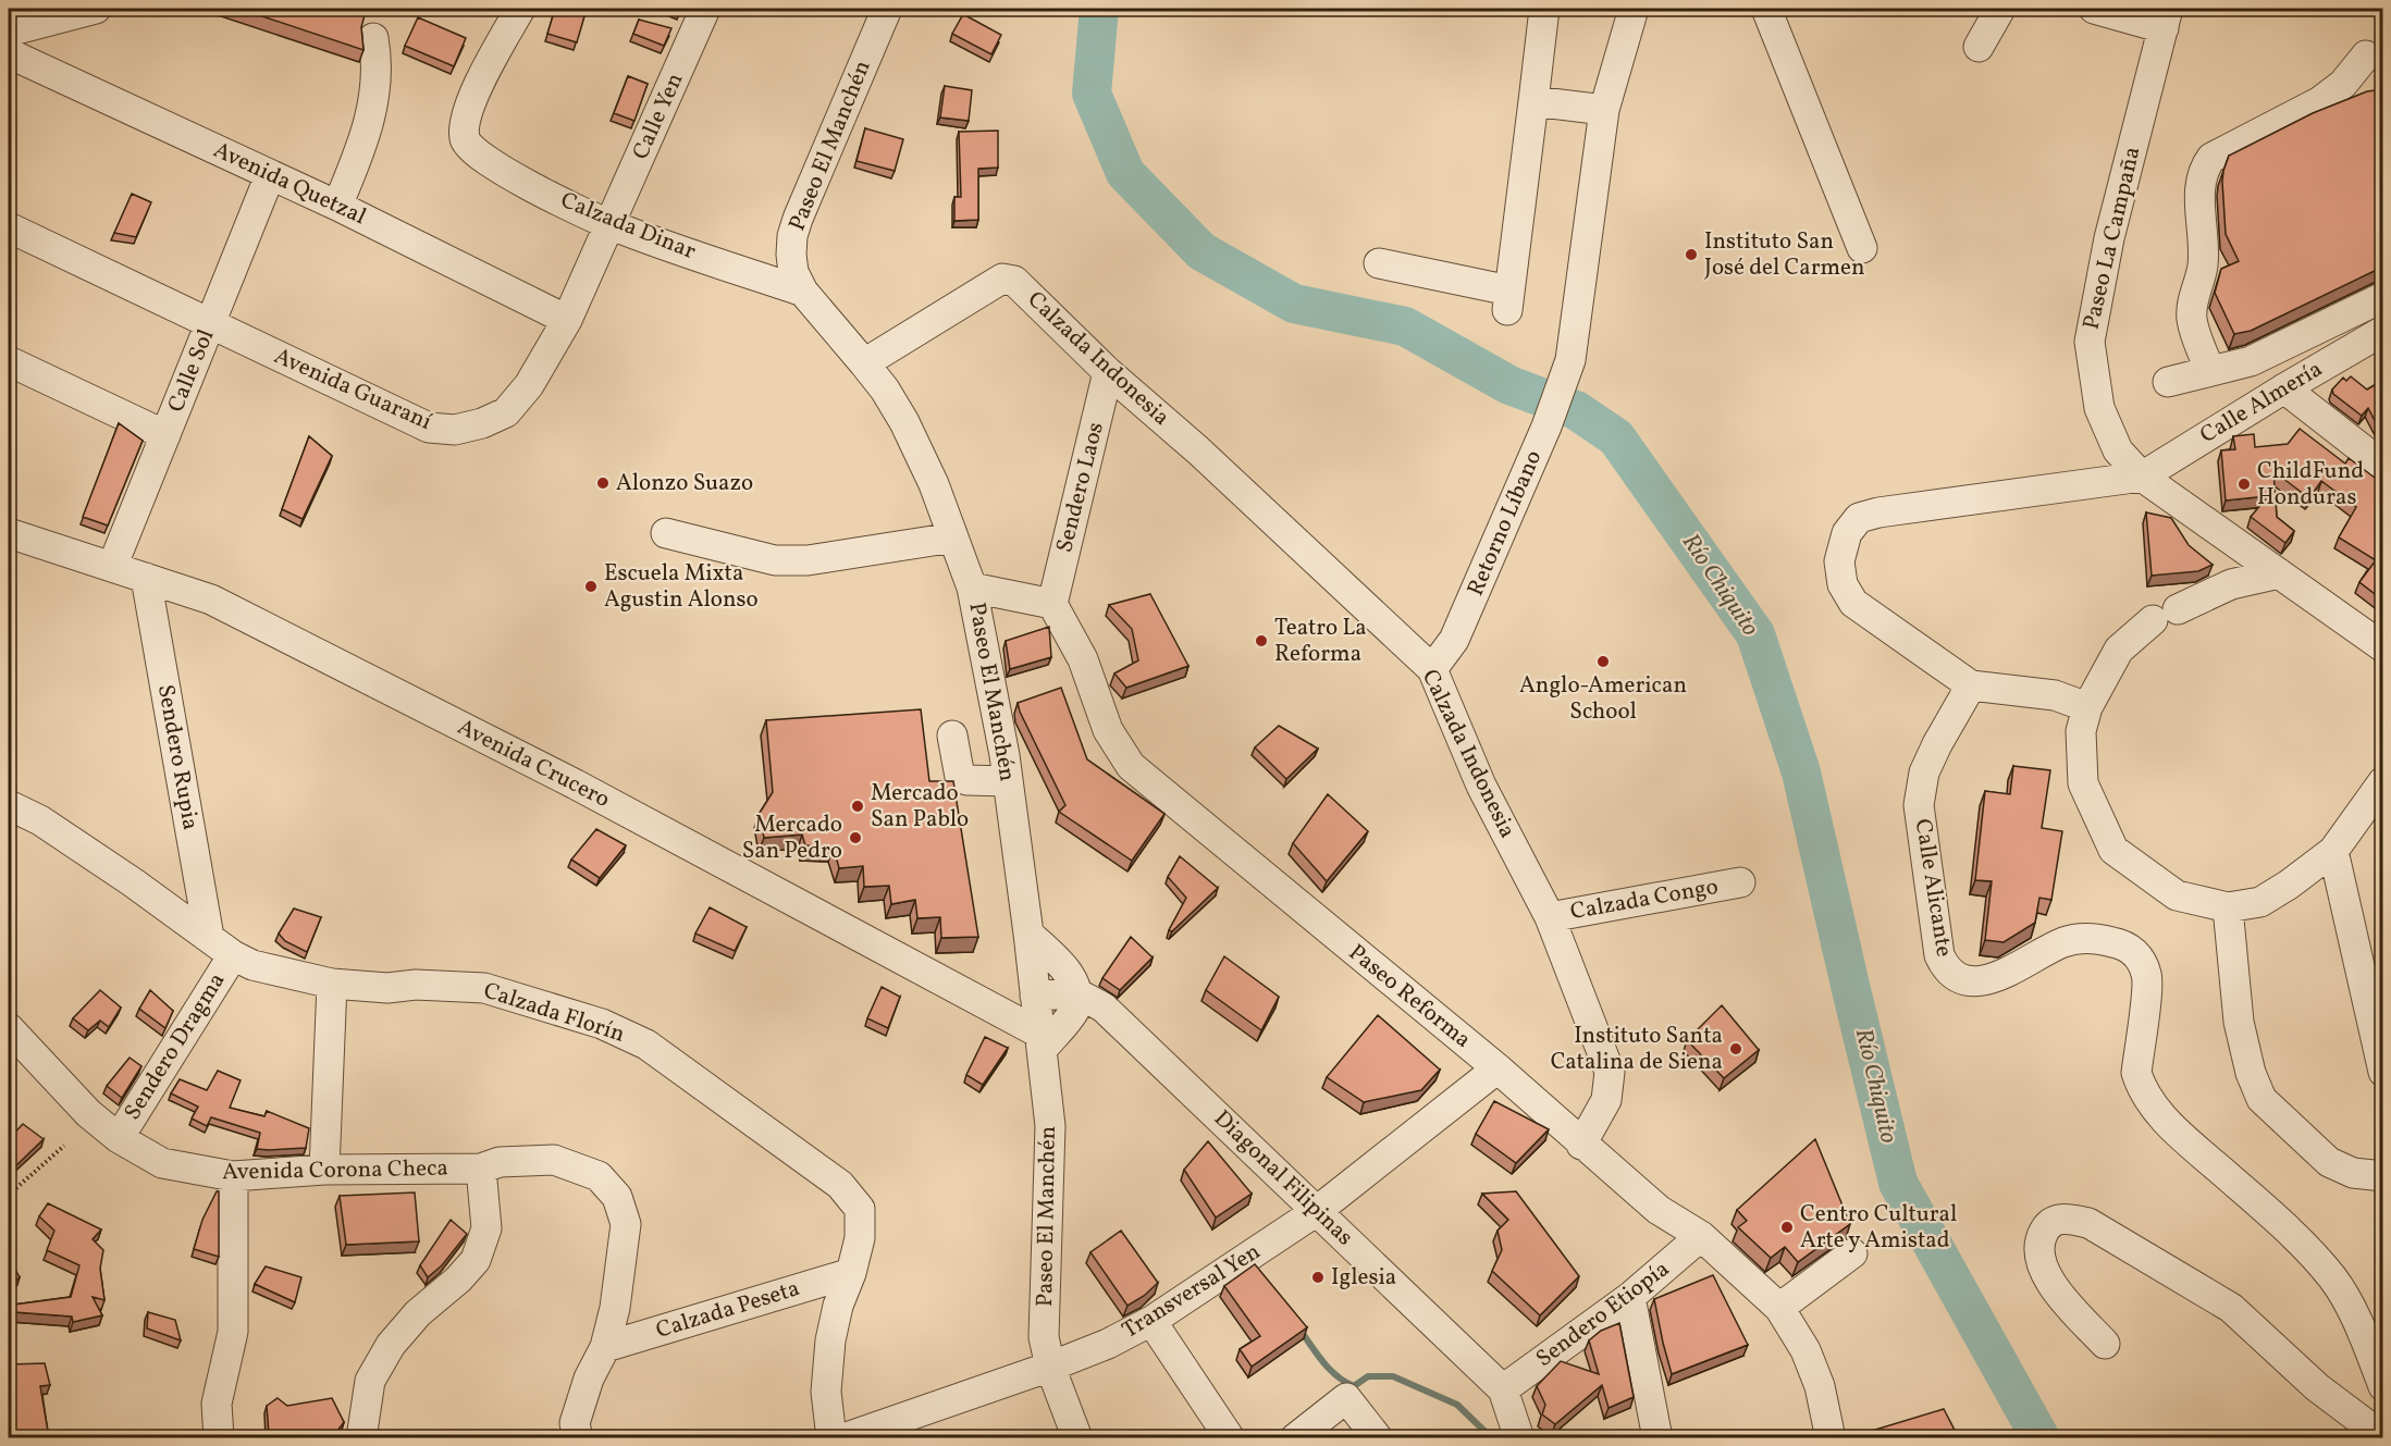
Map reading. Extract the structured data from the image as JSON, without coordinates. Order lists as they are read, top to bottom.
{
  "streets": {
    "street": [
      "Calle Yen",
      "Paseo El Manchén",
      "Avenida Quetzal",
      "Calzada Dinar",
      "Paseo La Campaña",
      "Calzada Indonesia",
      "Calle Sol",
      "Avenida Guaraní",
      "Calle Almería",
      "Sendero Laos",
      "Retorno Líbano",
      "Sendero Rupia",
      "Avenida Crucero",
      "Calle Alicante",
      "Calzada Congo",
      "Paseo Reforma",
      "Calzada Florín",
      "Sendero Dragma",
      "Avenida Corona Checa",
      "Diagonal Filipinas",
      "Transversal Yen",
      "Calzada Peseta",
      "Sendero Etiopía"
    ]
  },
  "crossings": [
    ["Calle Yen", "Calzada Dinar"],
    ["Calle Yen", "Avenida Guaraní"],
    ["Paseo El Manchén", "Calzada Dinar"],
    ["Paseo El Manchén", "Calzada Indonesia"],
    ["Paseo El Manchén", "Avenida Crucero"],
    ["Paseo El Manchén", "Diagonal Filipinas"],
    ["Paseo El Manchén", "Transversal Yen"],
    ["Avenida Quetzal", "Calle Sol"],
    ["Avenida Quetzal", "Avenida Guaraní"],
    ["Calzada Dinar", "Avenida Guaraní"],
    ["Paseo La Campaña", "Calle Almería"],
    ["Calzada Indonesia", "Sendero Laos"],
    ["Calzada Indonesia", "Retorno Líbano"],
    ["Calzada Indonesia", "Calzada Congo"],
    ["Calzada Indonesia", "Paseo Reforma"],
    ["Calle Sol", "Avenida Guaraní"],
    ["Calle Sol", "Avenida Crucero"],
    ["Sendero Laos", "Paseo Reforma"],
    ["Sendero Rupia", "Avenida Crucero"],
    ["Sendero Rupia", "Calzada Florín"],
    ["Paseo Reforma", "Transversal Yen"],
    ["Paseo Reforma", "Sendero Etiopía"],
    ["Calzada Florín", "Sendero Dragma"],
    ["Calzada Florín", "Calzada Peseta"],
    ["Sendero Dragma", "Avenida Corona Checa"],
    ["Avenida Corona Checa", "Calzada Peseta"],
    ["Diagonal Filipinas", "Transversal Yen"],
    ["Diagonal Filipinas", "Sendero Etiopía"]
  ],
  "water": ["Río Chiquito"],
  "places": [
    "Instituto San José del Carmen",
    "Alonzo Suazo",
    "ChildFund Honduras",
    "Escuela Mixta Agustin Alonso",
    "Teatro La Reforma",
    "Anglo-American School",
    "Mercado San Pablo",
    "Mercado San Pedro",
    "Instituto Santa Catalina de Siena",
    "Centro Cultural Arte y Amistad",
    "Iglesia"
  ]
}
